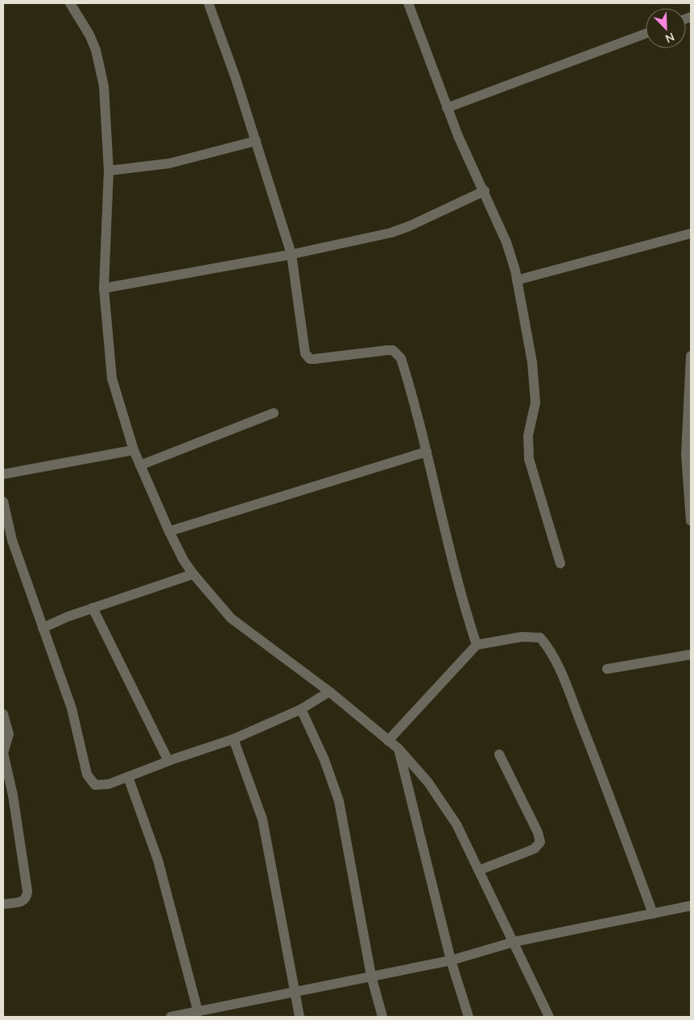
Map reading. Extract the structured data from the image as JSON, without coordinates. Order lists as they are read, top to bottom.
{
  "north": "bottom right"
}
